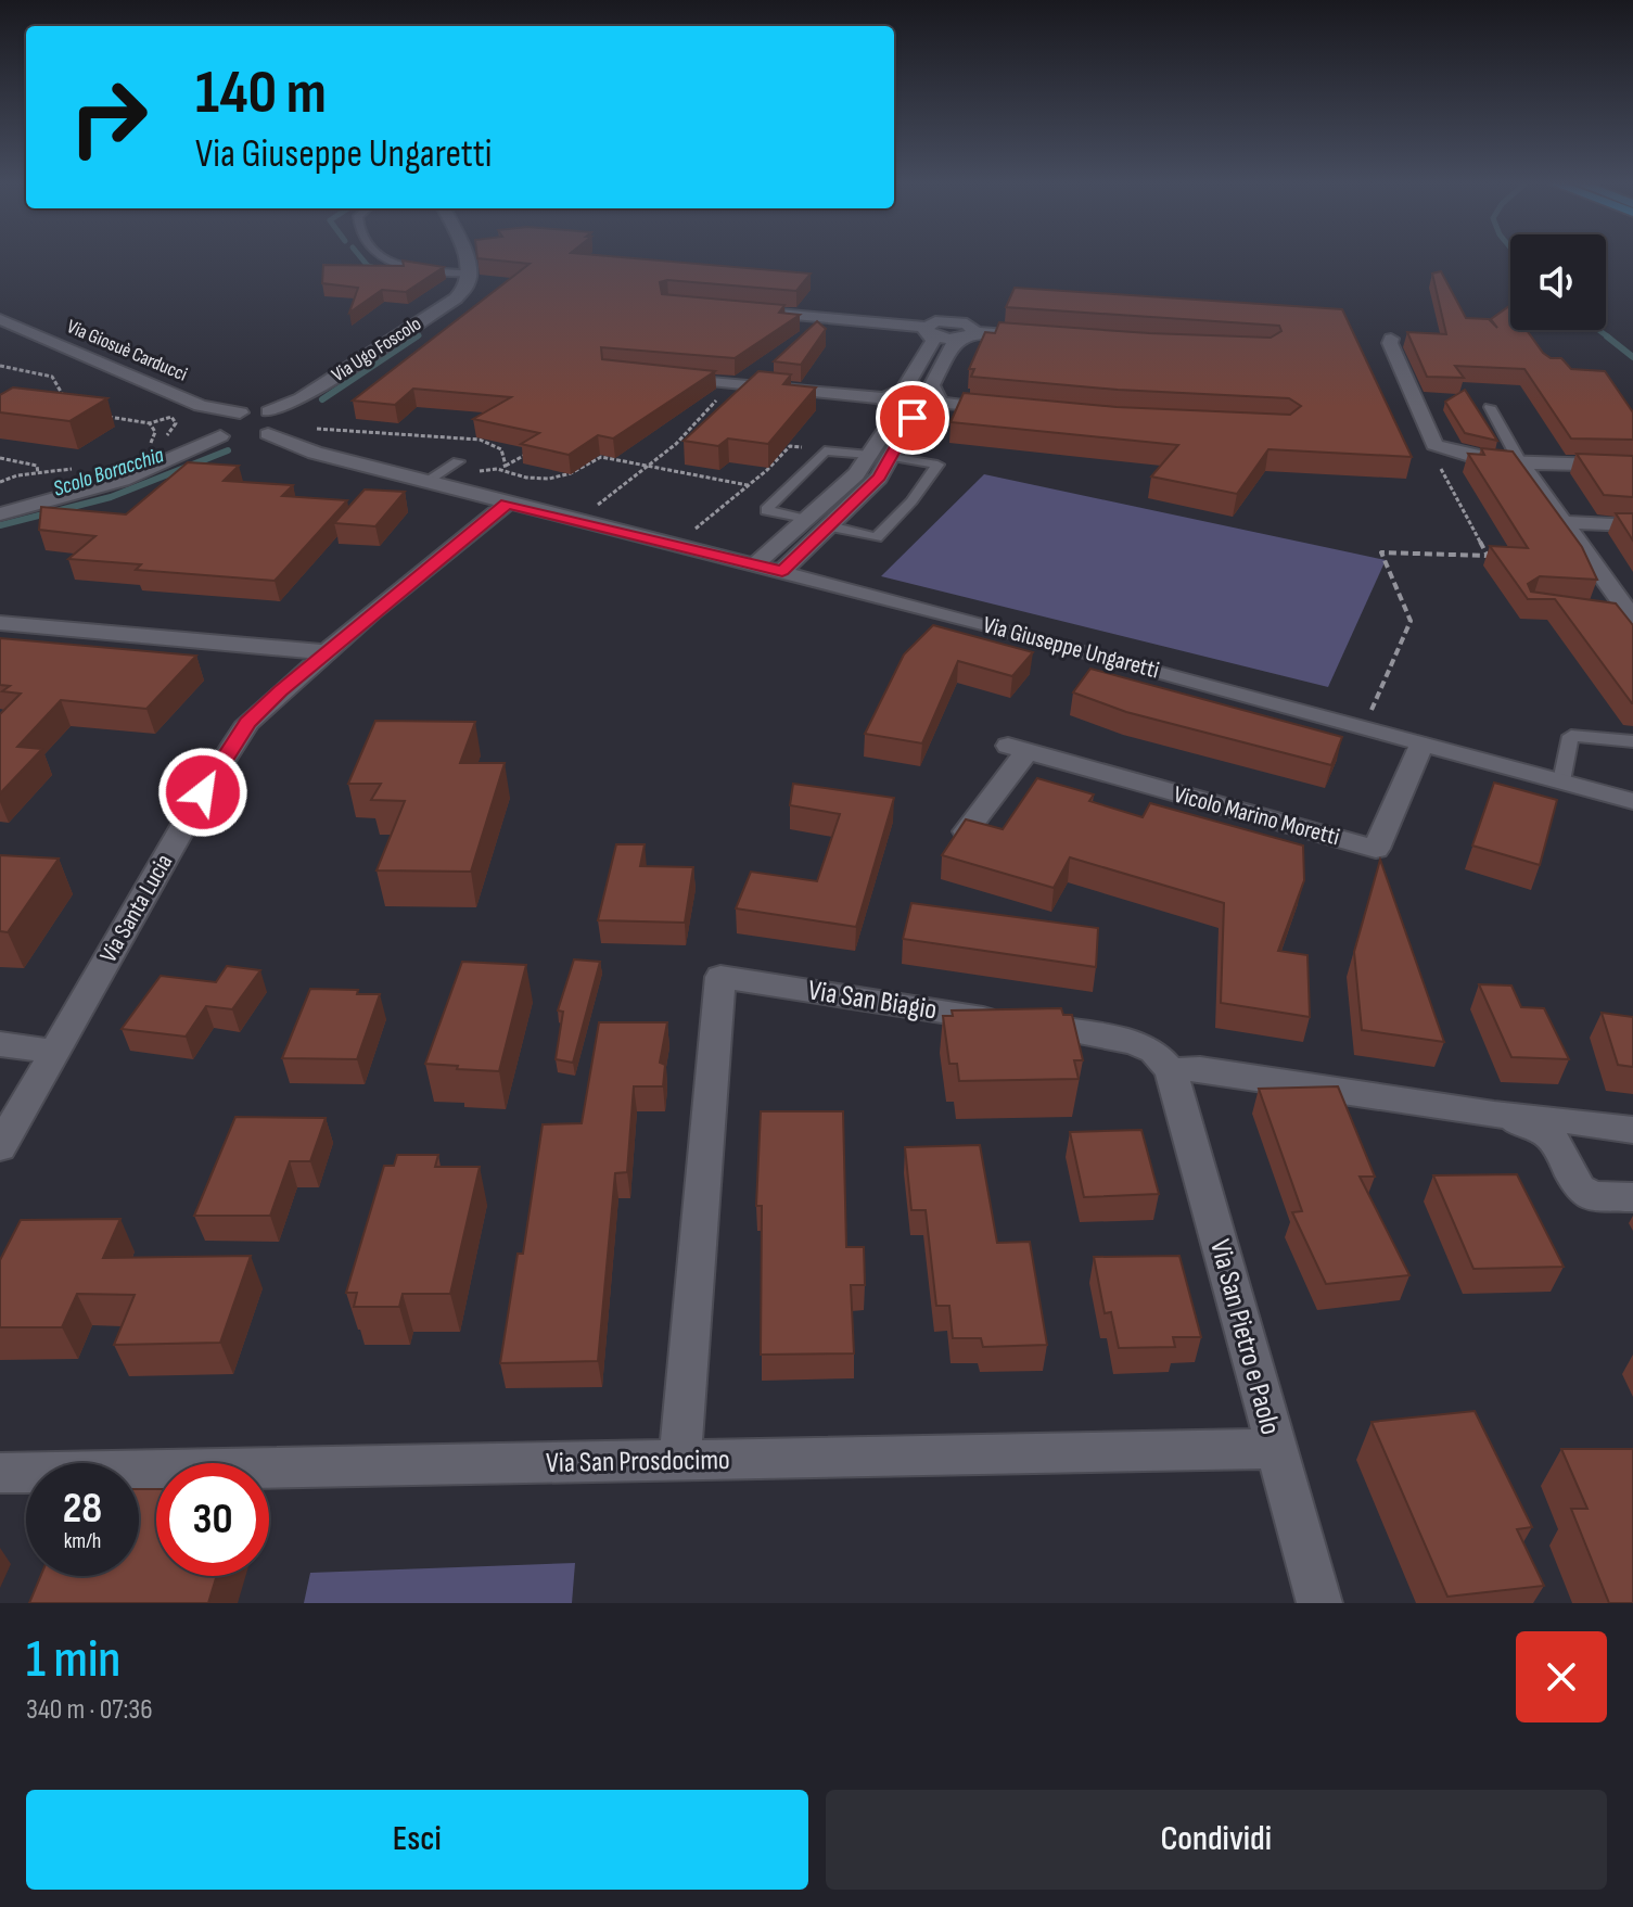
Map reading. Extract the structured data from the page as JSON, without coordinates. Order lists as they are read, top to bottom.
{
  "streets": {
    "street": [
      "Via Ugo Foscolo",
      "Via Giosuè Carducci",
      "Via Giuseppe Ungaretti",
      "Vicolo Marino Moretti",
      "Via Santa Lucia",
      "Via San Biagio",
      "Via San Pietro e Paolo",
      "Via San Prosdocimo"
    ]
  },
  "crossings": [
    ["Via Ugo Foscolo", "Via Giosuè Carducci"],
    ["Via Giuseppe Ungaretti", "Vicolo Marino Moretti"],
    ["Via Giuseppe Ungaretti", "Via Santa Lucia"],
    ["Via San Biagio", "Via San Pietro e Paolo"],
    ["Via San Biagio", "Via San Prosdocimo"],
    ["Via San Pietro e Paolo", "Via San Prosdocimo"]
  ],
  "water": ["Scolo Boracchia"],
  "page": {
    "turn": ["140 m", "Via Giuseppe Ungaretti"],
    "speed": "28 km/h",
    "limit": "30",
    "heading": ["1 min", "340 m · 07:36"],
    "buttons": ["Esci", "Condividi"]
  }
}
